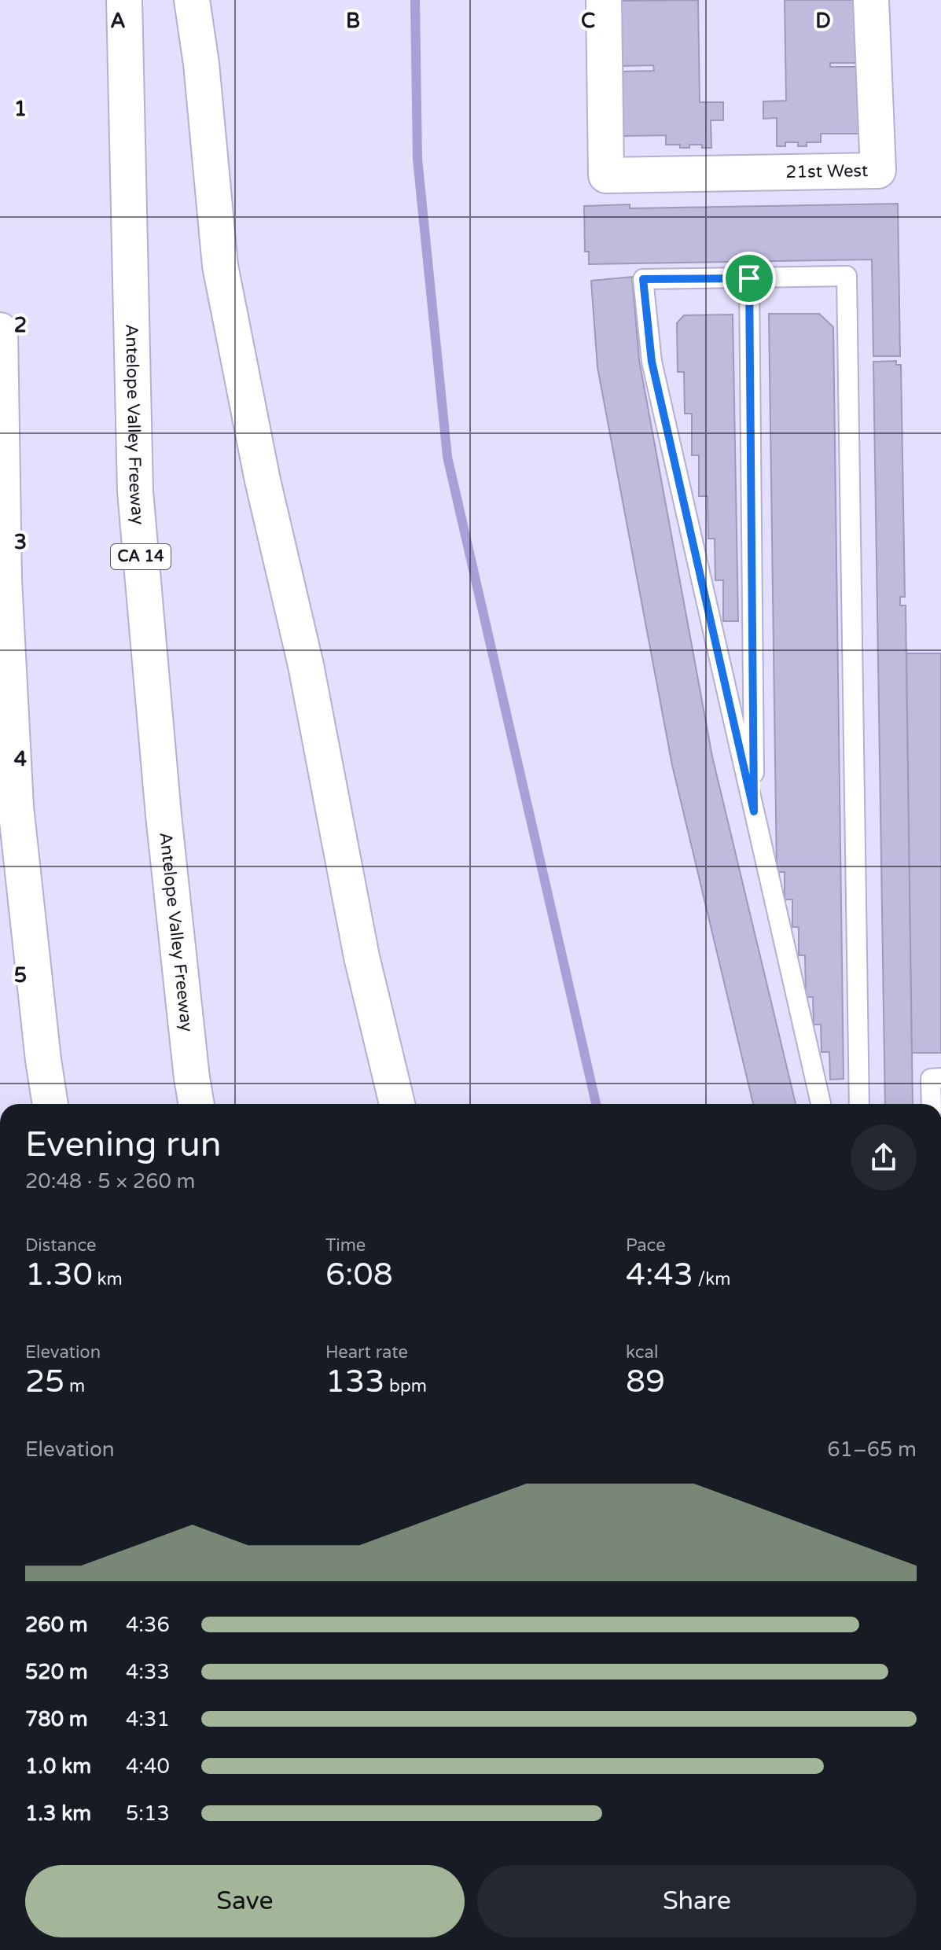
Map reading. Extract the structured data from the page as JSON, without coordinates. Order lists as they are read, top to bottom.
{
  "streets": {
    "main road": ["21st West", "Antelope Valley Freeway", "CA 14"]
  },
  "page": {
    "heading": ["Evening run", "20:48 · 5 × 260 m"],
    "stats": [
      ["Distance", "1.30 km"],
      ["Time", "6:08"],
      ["Pace", "4:43 /km"],
      ["Elevation", "25 m"],
      ["Heart rate", "133 bpm"],
      ["kcal", "89"]
    ],
    "chart": ["Elevation", "61–65 m"],
    "list": [
      {
        "name": "260 m",
        "note": "4:36"
      },
      {
        "name": "520 m",
        "note": "4:33"
      },
      {
        "name": "780 m",
        "note": "4:31"
      },
      {
        "name": "1.0 km",
        "note": "4:40"
      },
      {
        "name": "1.3 km",
        "note": "5:13"
      }
    ],
    "buttons": ["Save", "Share"]
  },
  "grid": {
    "columns": [
      "A",
      "B",
      "C",
      "D"
    ],
    "rows": [
      "1",
      "2",
      "3",
      "4",
      "5"
    ]
  }
}
